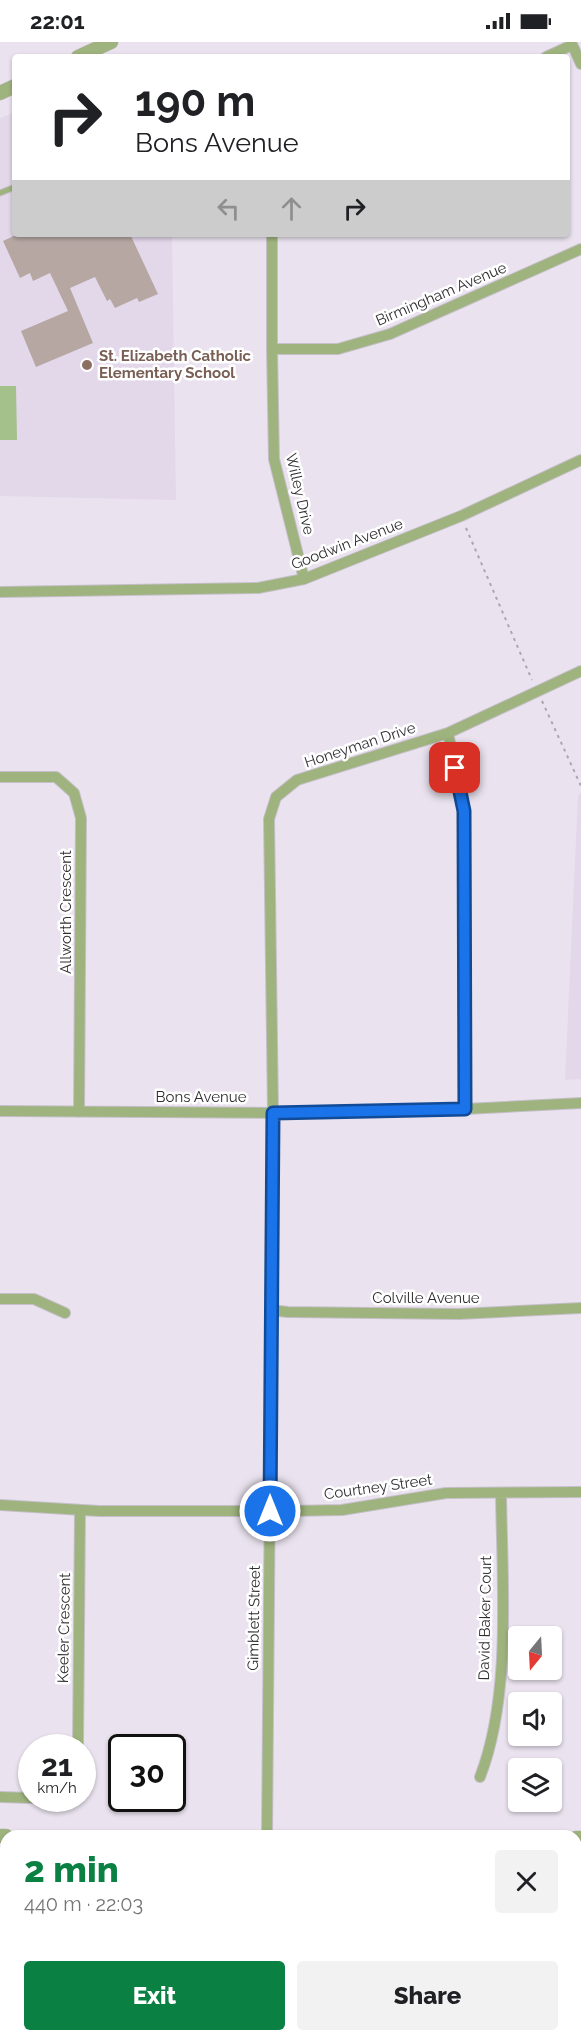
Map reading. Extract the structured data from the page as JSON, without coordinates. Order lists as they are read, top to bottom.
{
  "streets": {
    "street": [
      "Birmingham Avenue",
      "Willey Drive",
      "Goodwin Avenue",
      "Honeyman Drive",
      "Allworth Crescent",
      "Bons Avenue",
      "Colville Avenue",
      "Courtney Street",
      "Gimblett Street",
      "David Baker Court",
      "Keeler Crescent"
    ]
  },
  "crossings": [
    ["Birmingham Avenue", "Willey Drive"],
    ["Willey Drive", "Goodwin Avenue"],
    ["Honeyman Drive", "Bons Avenue"],
    ["Honeyman Drive", "Gimblett Street"],
    ["Allworth Crescent", "Bons Avenue"],
    ["Bons Avenue", "Gimblett Street"],
    ["Colville Avenue", "Gimblett Street"],
    ["Courtney Street", "Gimblett Street"],
    ["Courtney Street", "David Baker Court"],
    ["Courtney Street", "Keeler Crescent"]
  ],
  "places": ["St. Elizabeth Catholic Elementary School"],
  "north": "bottom",
  "page": {
    "status": "22:01",
    "turn": ["190 m", "Bons Avenue"],
    "speed": "21 km/h",
    "limit": "30",
    "heading": ["2 min", "440 m · 22:03"],
    "buttons": ["Exit", "Share"]
  }
}
